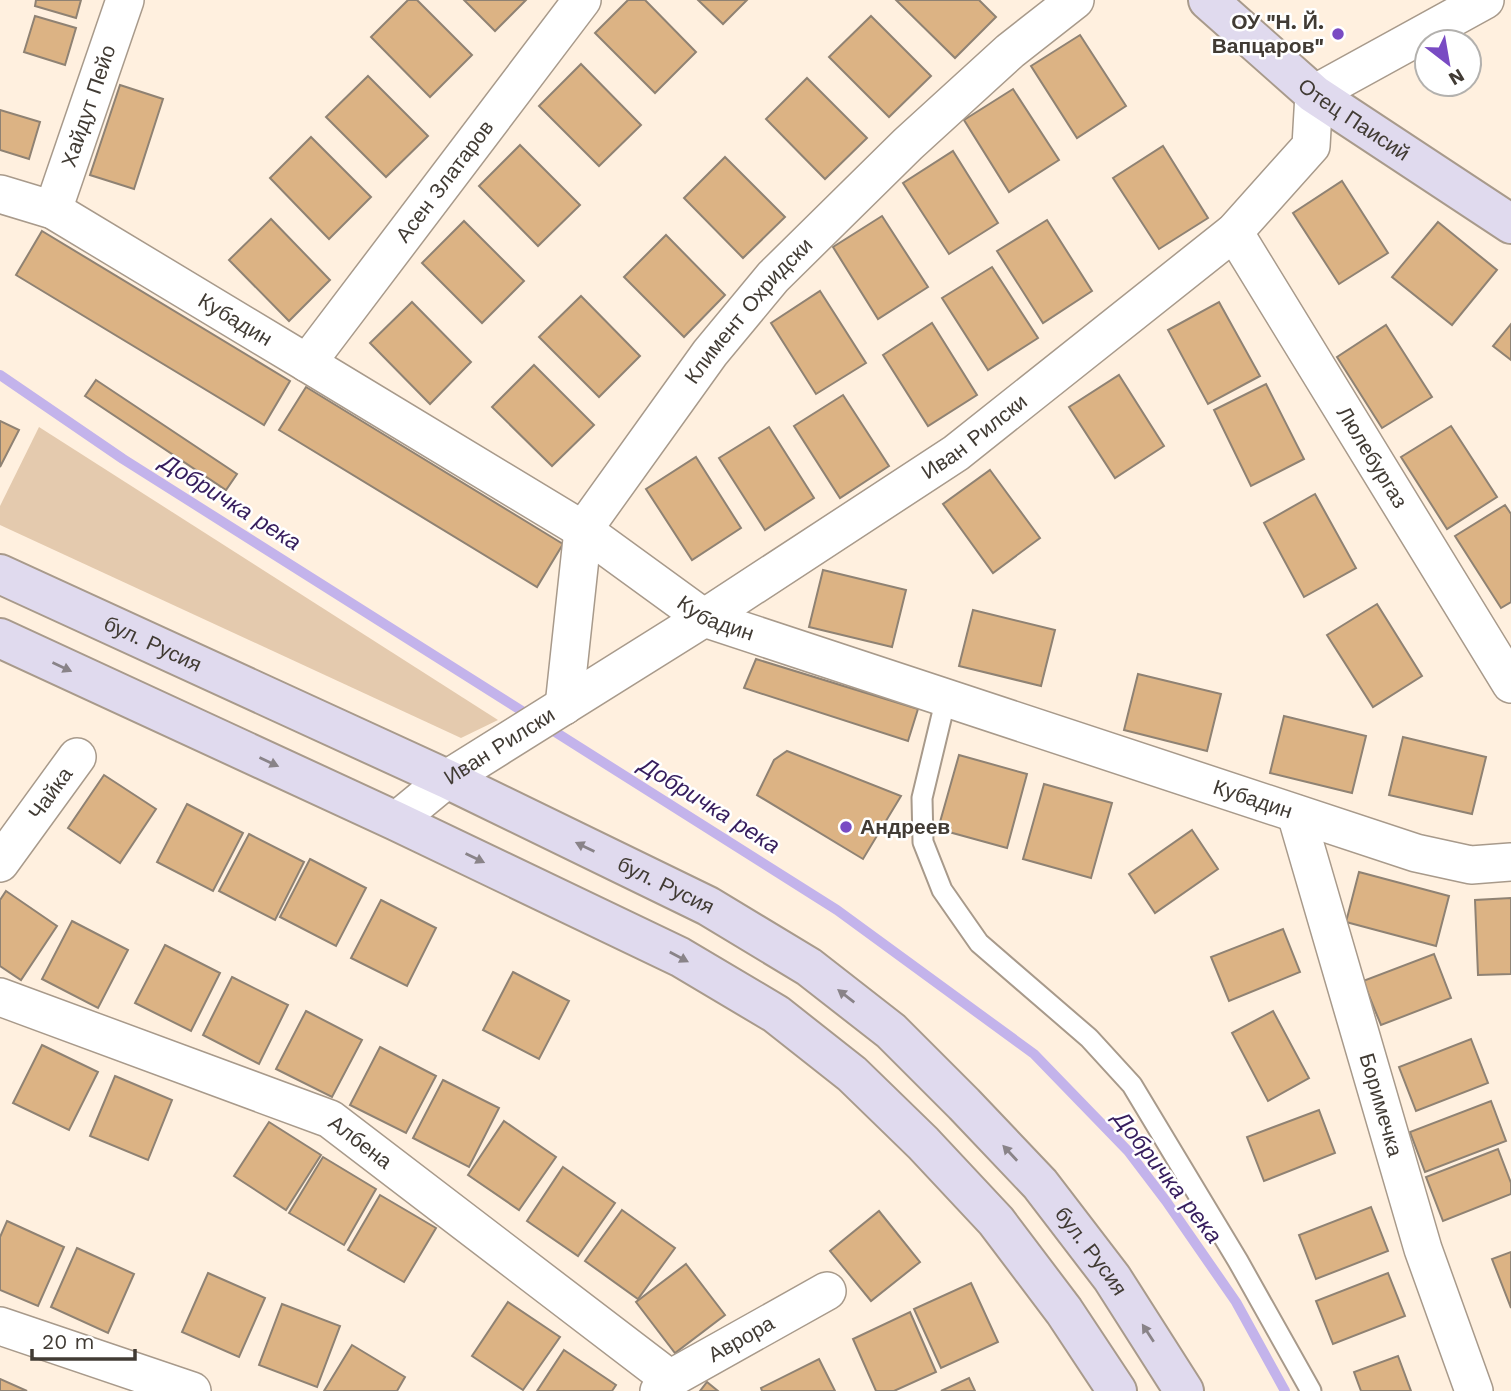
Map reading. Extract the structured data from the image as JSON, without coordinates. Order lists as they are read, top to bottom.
{
  "streets": {
    "main road": ["Отец Паисий", "бул. Русия"],
    "street": [
      "Хайдут Пейо",
      "Асен Златаров",
      "Климент Охридски",
      "Кубадин",
      "Иван Рилски",
      "Люлебургаз",
      "Чайка",
      "Боримечка",
      "Албена",
      "Аврора"
    ]
  },
  "crossings": [
    ["Хайдут Пейо", "Кубадин"],
    ["Отец Паисий", "Иван Рилски"],
    ["Асен Златаров", "Кубадин"],
    ["Климент Охридски", "Кубадин"],
    ["Климент Охридски", "Иван Рилски"],
    ["Кубадин", "Иван Рилски"],
    ["Кубадин", "Боримечка"],
    ["Иван Рилски", "Люлебургаз"],
    ["Иван Рилски", "бул. Русия"],
    ["Албена", "Аврора"]
  ],
  "water": ["Добричка река"],
  "places": ["ОУ \"Н. Й. Вапцаров\"", "Андреев"],
  "scale_bar": "20 m",
  "north": "bottom right"
}
